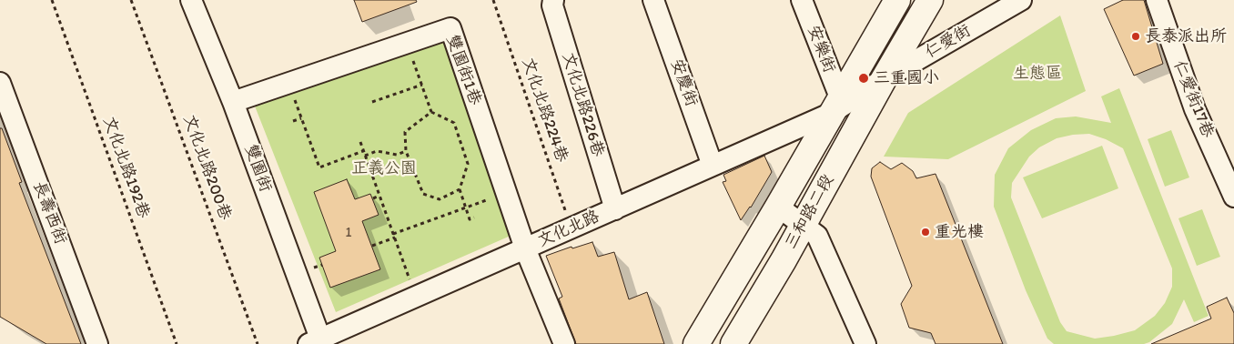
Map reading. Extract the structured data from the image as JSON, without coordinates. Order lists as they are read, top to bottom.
{
  "streets": {
    "main road": ["三和路二段"],
    "street": [
      "仁愛街",
      "安樂街",
      "雙園街1巷",
      "安慶街",
      "仁愛街17巷",
      "文化北路226巷",
      "雙園街",
      "長壽西街",
      "文化北路"
    ],
    "path": ["文化北路224巷", "文化北路192巷", "文化北路200巷"]
  },
  "crossings": [
    ["仁愛街", "安樂街"],
    ["仁愛街", "三和路二段"],
    ["仁愛街", "文化北路"],
    ["安樂街", "三和路二段"],
    ["安樂街", "文化北路"],
    ["雙園街1巷", "雙園街"],
    ["雙園街1巷", "文化北路"],
    ["安慶街", "文化北路"],
    ["文化北路226巷", "文化北路"],
    ["文化北路224巷", "文化北路"],
    ["雙園街", "文化北路"],
    ["三和路二段", "文化北路"]
  ],
  "parks": ["生態區", "正義公園"],
  "places": ["長泰派出所", "三重國小", "重光樓"],
  "house_numbers": ["1"]
}
